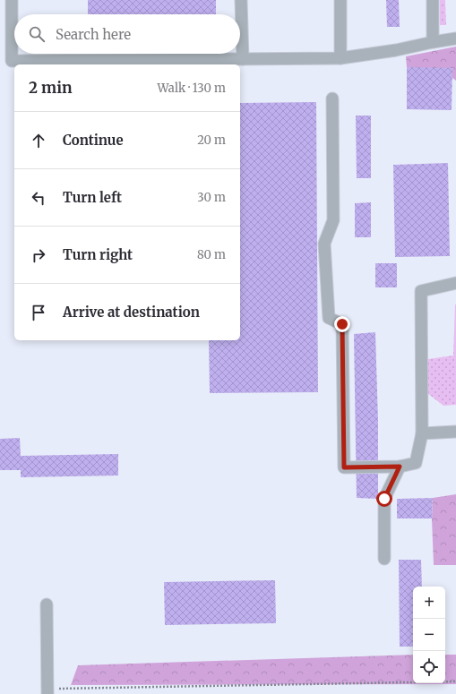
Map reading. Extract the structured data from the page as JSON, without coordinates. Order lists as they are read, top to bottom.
{
  "page": {
    "search": "Search here",
    "heading": ["2 min", "Walk · 130 m"],
    "list": [
      ["Continue", "20 m"],
      ["Turn left", "30 m"],
      ["Turn right", "80 m"],
      "Arrive at destination"
    ],
    "map_buttons": ["+", "−"]
  }
}
